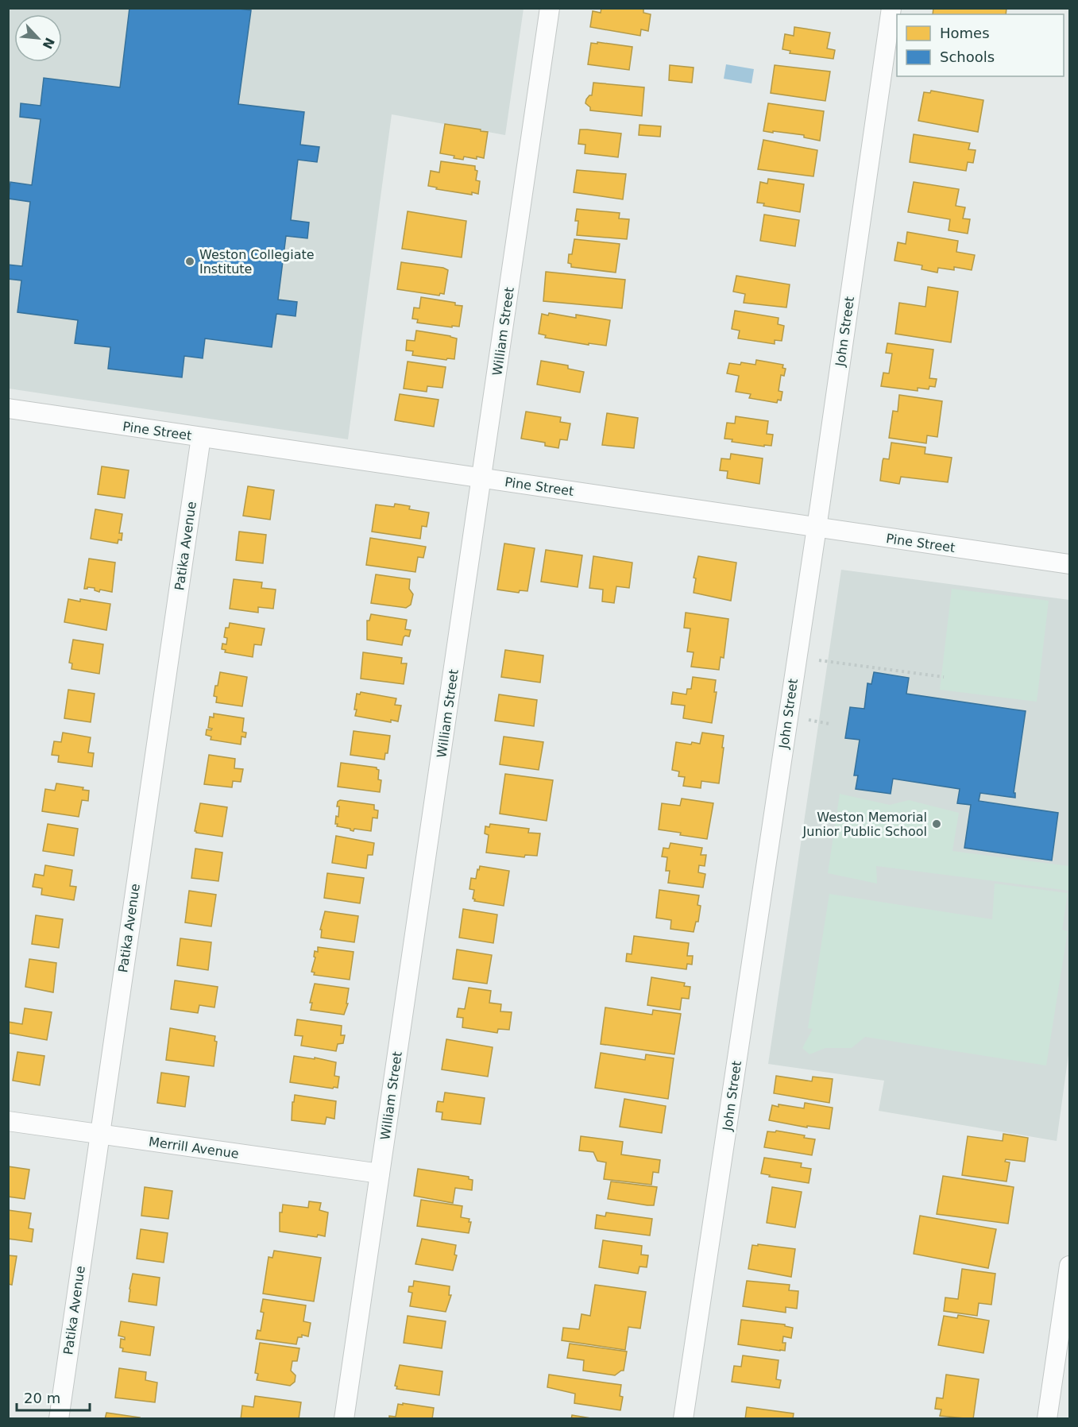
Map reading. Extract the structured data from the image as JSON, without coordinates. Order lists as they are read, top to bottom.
{
  "streets": {
    "street": [
      "William Street",
      "John Street",
      "Pine Street",
      "Patika Avenue",
      "Merrill Avenue"
    ]
  },
  "crossings": [
    ["William Street", "Pine Street"],
    ["William Street", "Merrill Avenue"],
    ["John Street", "Pine Street"],
    ["Pine Street", "Patika Avenue"],
    ["Patika Avenue", "Merrill Avenue"]
  ],
  "places": ["Weston Collegiate Institute", "Weston Memorial Junior Public School"],
  "legend": ["Homes", "Schools"],
  "scale_bar": "20 m",
  "north": "bottom right"
}
